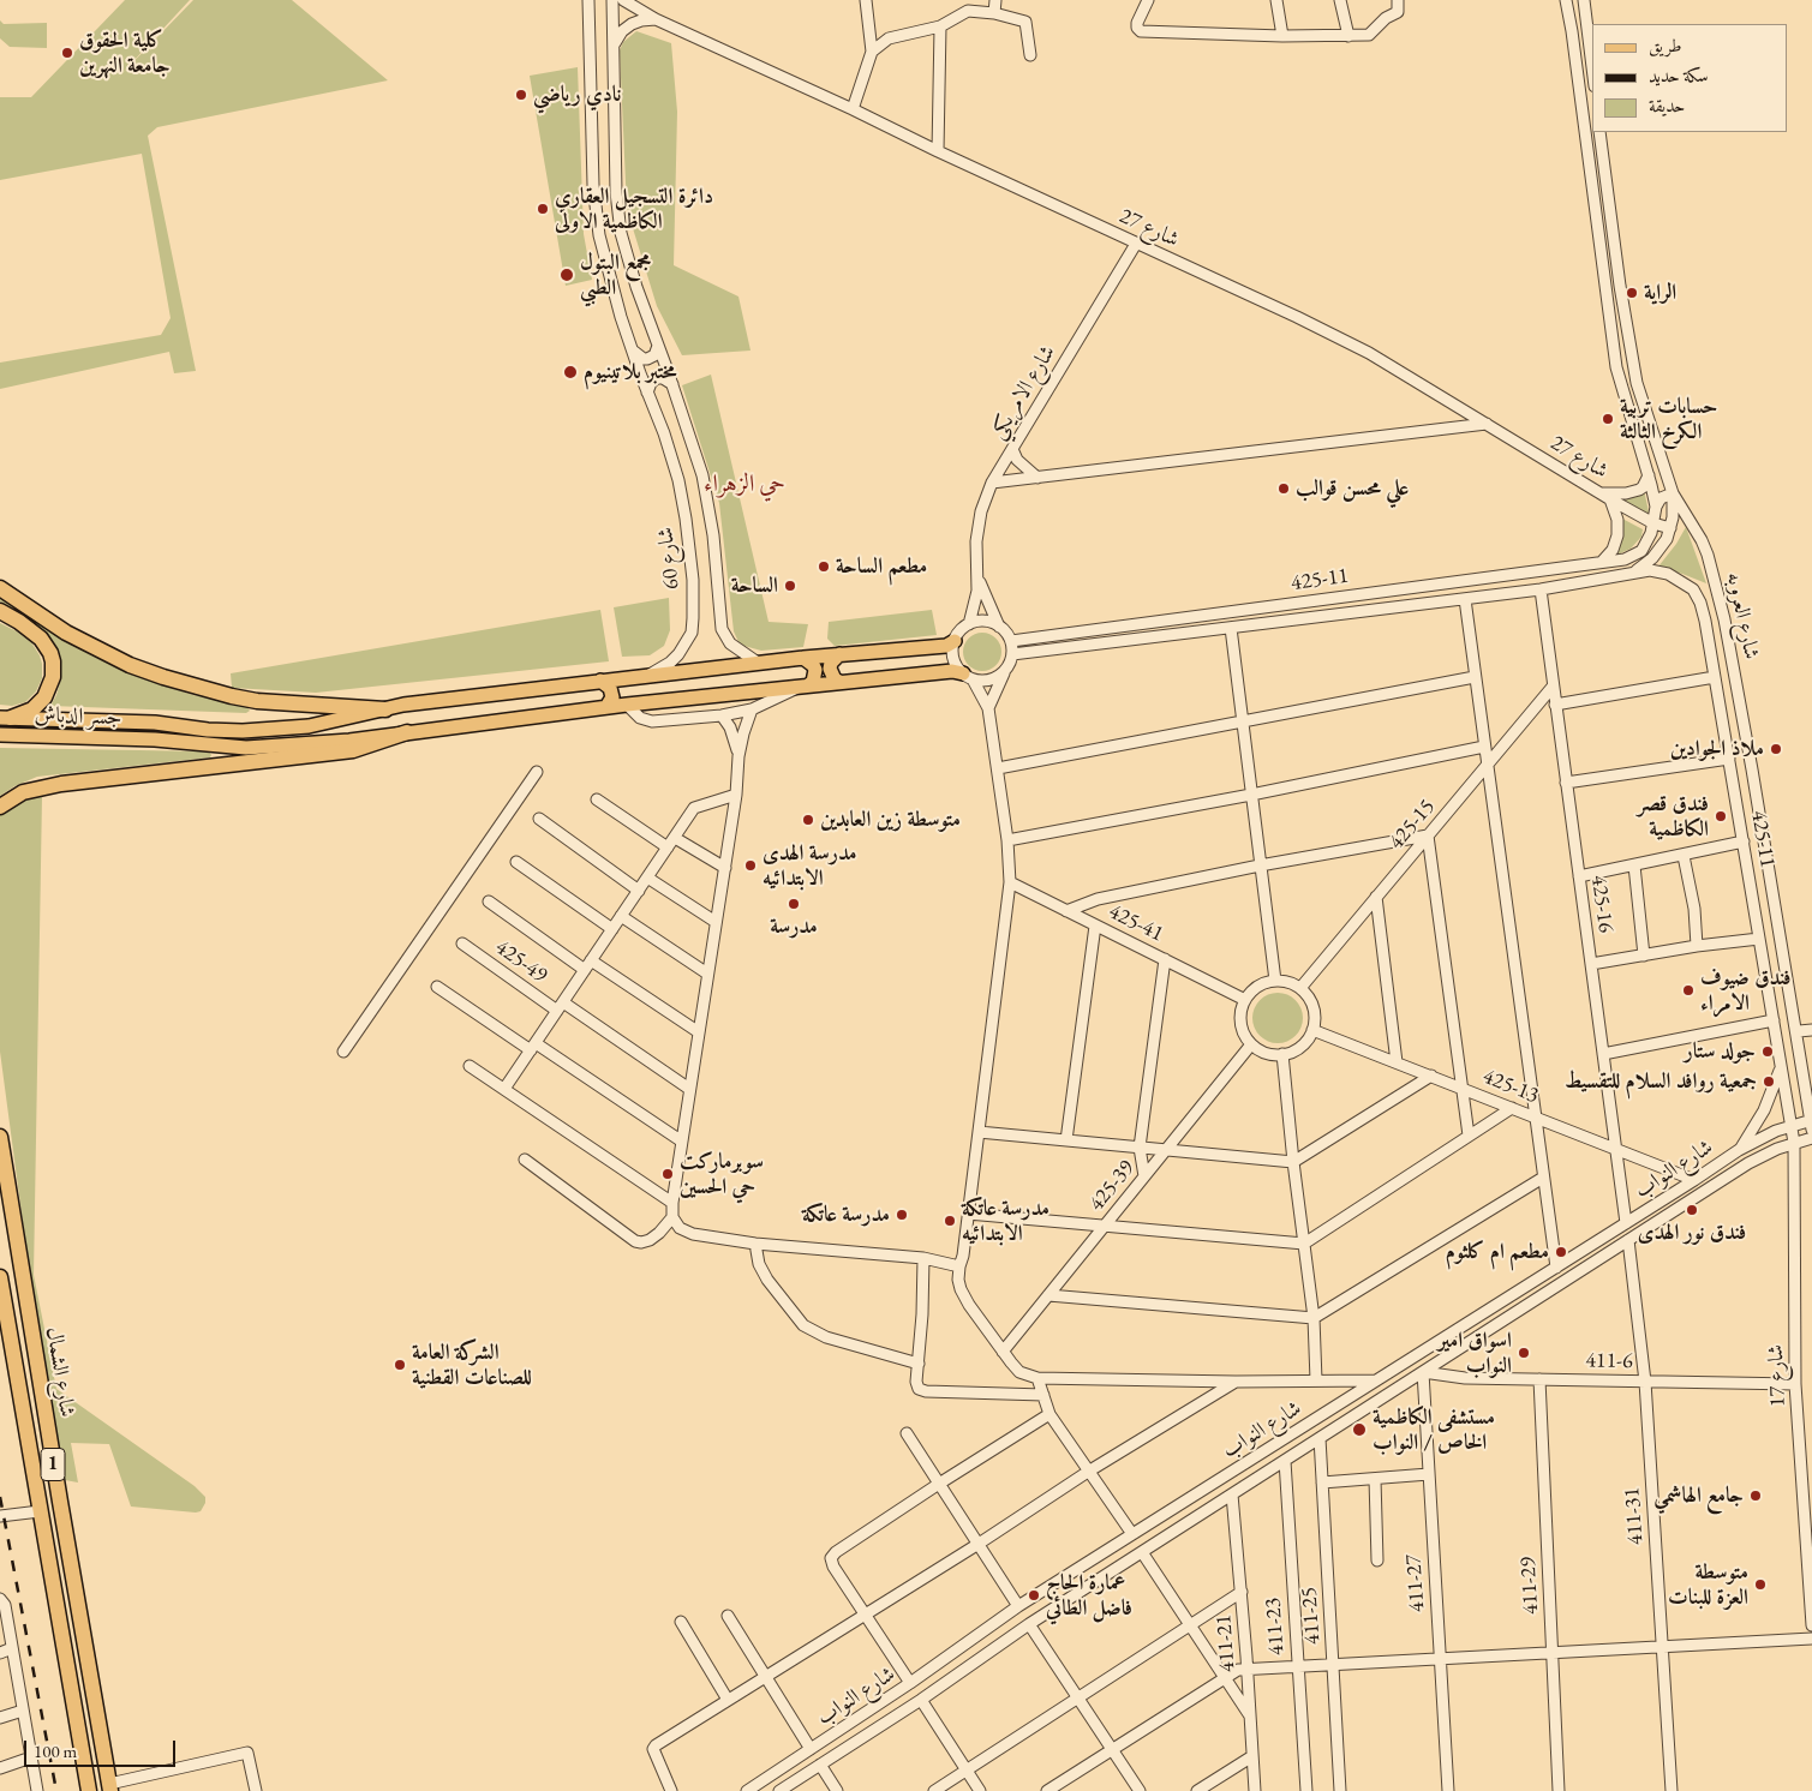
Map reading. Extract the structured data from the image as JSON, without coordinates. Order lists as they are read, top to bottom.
{
  "streets": {
    "highway": ["شارع الشمال", "1"],
    "main road": ["جسر الدباش"],
    "street": [
      "شارع 27",
      "شارع الامريكي",
      "شارع 60",
      "425-11",
      "شارع العروبه",
      "425-15",
      "425-16",
      "425-41",
      "425-49",
      "425-13",
      "شارع النواب",
      "425-39",
      "411-6",
      "شارع 17",
      "411-31",
      "411-27",
      "411-29",
      "411-25",
      "411-23",
      "411-21"
    ]
  },
  "crossings": [
    ["شارع 27", "شارع الامريكي"],
    ["شارع 27", "425-11"],
    ["شارع الامريكي", "425-11"],
    ["شارع الامريكي", "جسر الدباش"],
    ["شارع 60", "جسر الدباش"],
    ["425-11", "شارع العروبه"],
    ["425-11", "جسر الدباش"],
    ["425-11", "425-16"],
    ["425-11", "شارع النواب"],
    ["425-11", "شارع 17"],
    ["شارع العروبه", "شارع النواب"],
    ["425-15", "425-16"],
    ["425-15", "425-41"],
    ["425-15", "425-13"],
    ["425-15", "425-39"],
    ["425-16", "425-13"],
    ["425-16", "شارع النواب"],
    ["425-41", "425-13"],
    ["425-41", "425-39"],
    ["425-13", "شارع النواب"],
    ["425-13", "425-39"],
    ["شارع النواب", "411-6"],
    ["شارع النواب", "شارع 17"],
    ["شارع النواب", "411-31"],
    ["شارع النواب", "411-27"],
    ["شارع النواب", "411-25"],
    ["شارع النواب", "411-23"],
    ["شارع النواب", "411-21"],
    ["411-6", "شارع 17"],
    ["411-6", "411-31"],
    ["411-6", "411-27"],
    ["411-6", "411-29"]
  ],
  "districts": ["حي الزهراء"],
  "places": [
    "كلية الحقوق جامعة النهرين",
    "نادي رياضي",
    "دائرة التسجيل العقاري الكاظمية الاولى",
    "مجمع البتول الطبي",
    "الراية",
    "مختبر بلاتينيوم",
    "حسابات تربية الكرخ الثالثة",
    "علي محسن قوالب",
    "مطعم الساحة",
    "الساحة",
    "ملاذ الجوادين",
    "فندق قصر الكاظمية",
    "متوسطة زين العابدين",
    "مدرسة الهدى الابتدائيه",
    "مدرسة",
    "فندق ضيوف الامراء",
    "جولد ستار",
    "جمعية روافد السلام للتقسيط",
    "سوبرماركت حي الحسين",
    "فندق نور الهدى",
    "مدرسة عاتكة",
    "مدرسة عاتكة الابتدائيه",
    "مطعم ام كلثوم",
    "اسواق امير النواب",
    "الشركة العامة للصناعات القطنية",
    "مستشفى الكاظمية الخاص / النواب",
    "جامع الهاشمي",
    "متوسطة العزة للبنات",
    "عمارة الحاج فاضل الطائي"
  ],
  "legend": ["طريق", "سكة حديد", "حديقة"],
  "scale_bar": "100 m"
}
